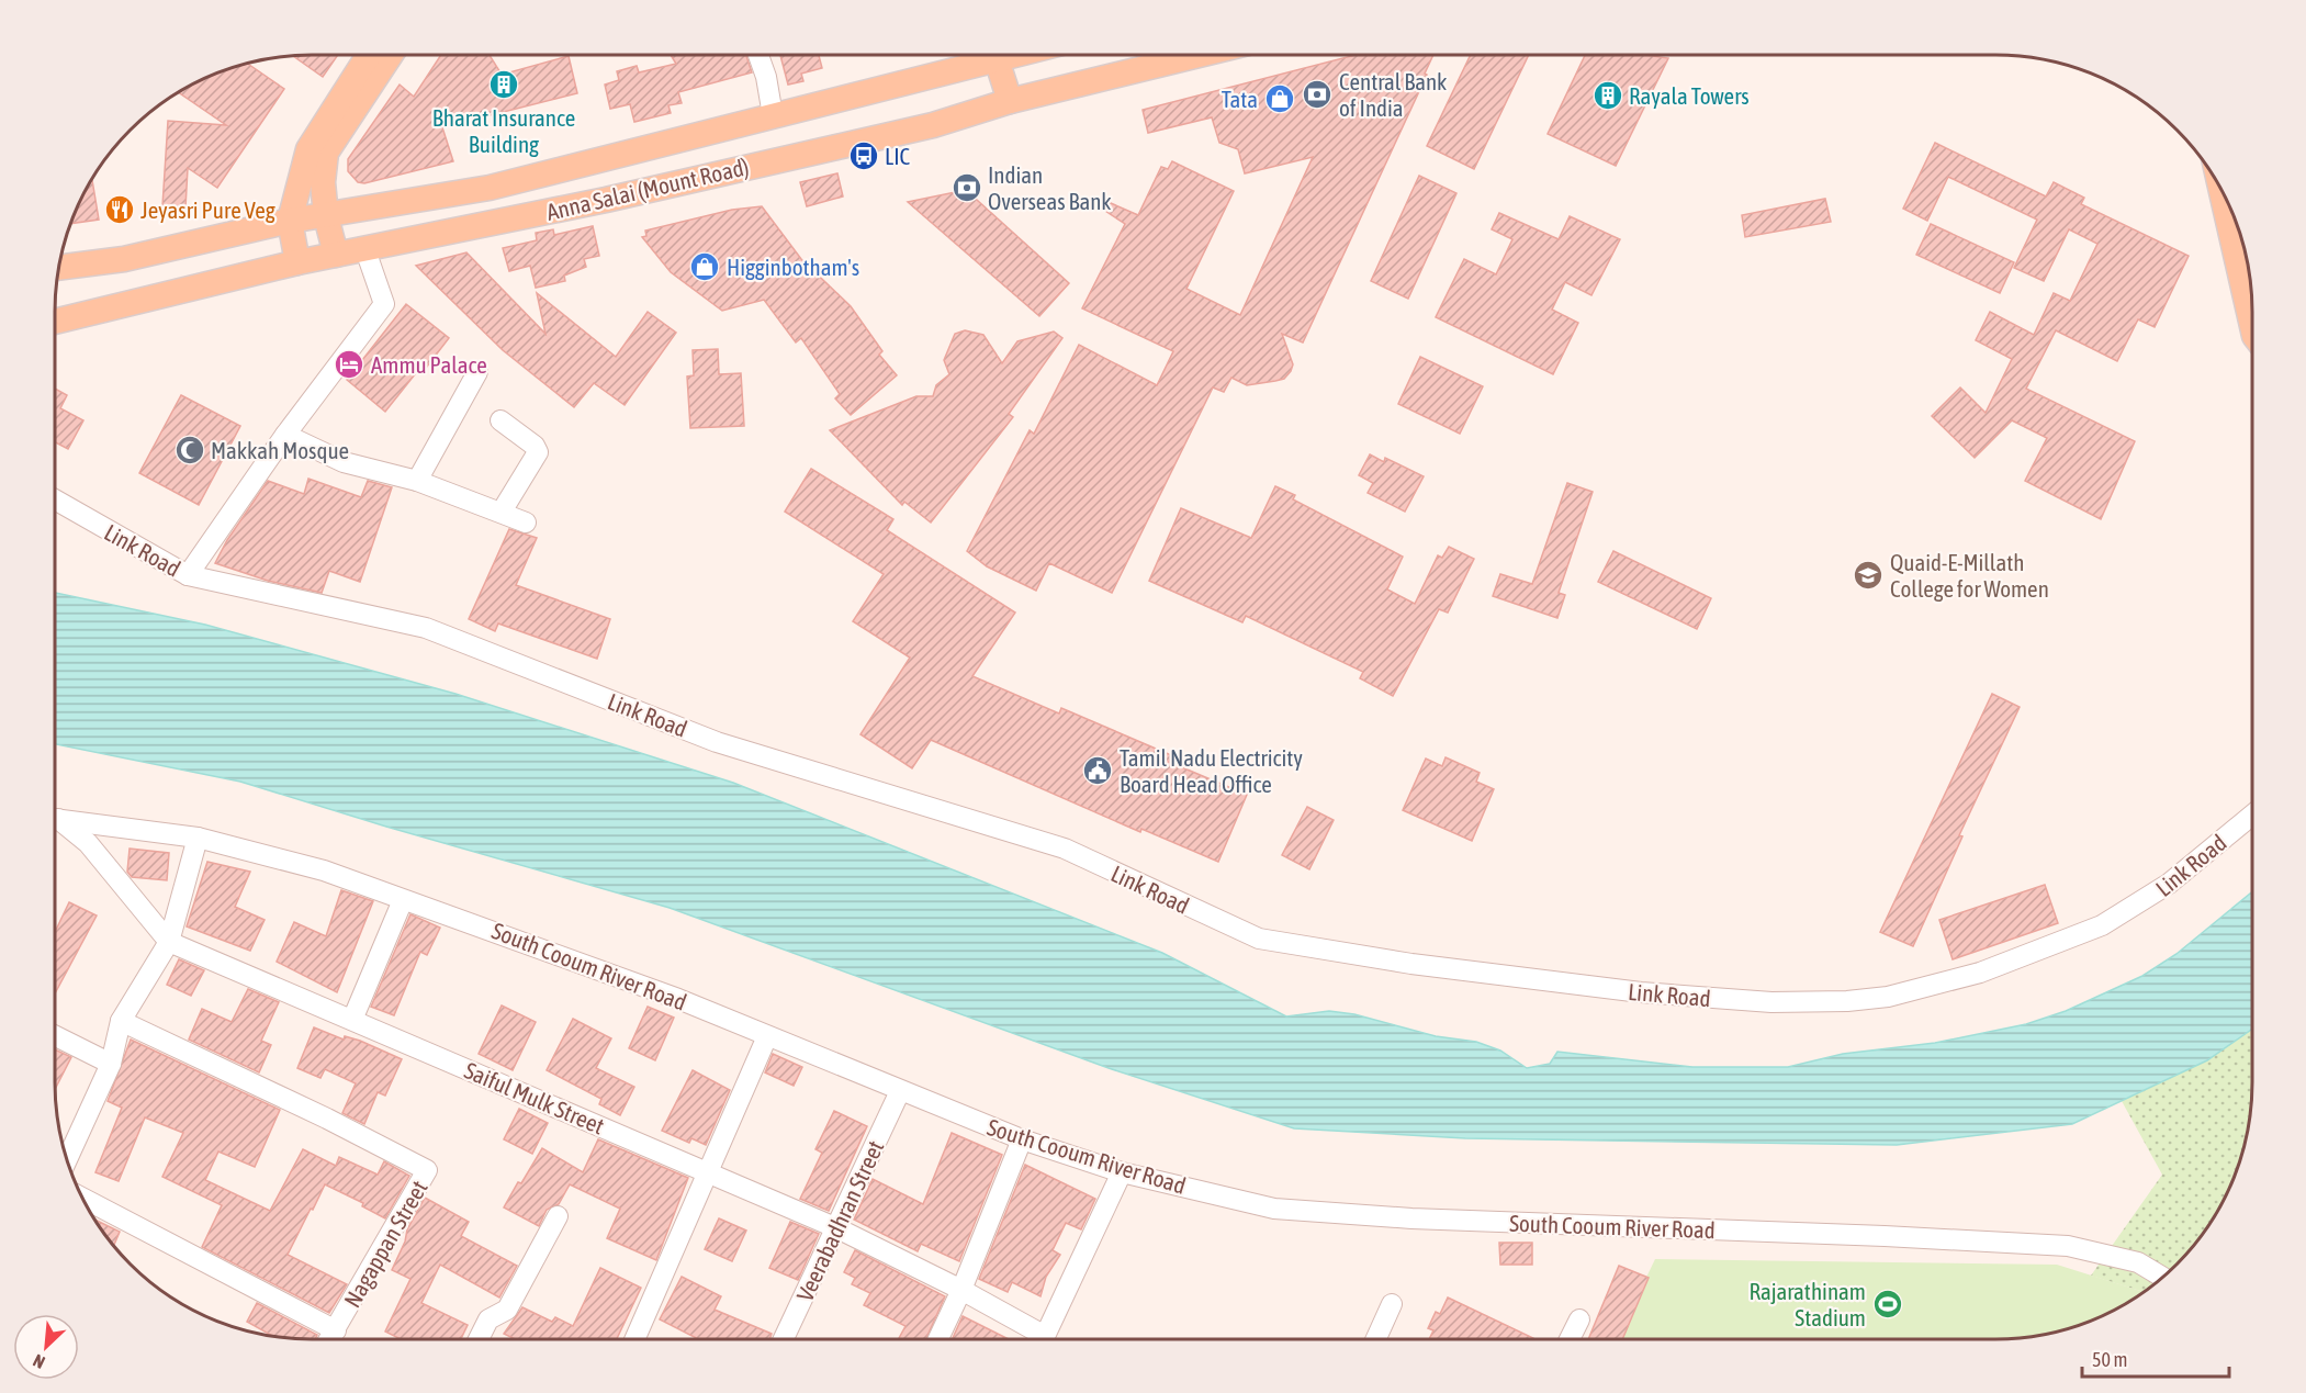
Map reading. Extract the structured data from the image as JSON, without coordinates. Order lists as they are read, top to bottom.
{
  "streets": {
    "main road": ["Anna Salai (Mount Road)"],
    "street": [
      "Link Road",
      "South Cooum River Road",
      "Saiful Mulk Street",
      "Veerabadhran Street",
      "Nagappan Street"
    ]
  },
  "crossings": [
    ["South Cooum River Road", "Veerabadhran Street"],
    ["Saiful Mulk Street", "Veerabadhran Street"]
  ],
  "places": {
    "building": ["Bharat Insurance Building", "Rayala Towers"],
    "bank": ["Central Bank of India", "Indian Overseas Bank"],
    "shop": ["Tata", "Higginbotham's"],
    "bus stop": ["LIC"],
    "restaurant": ["Jeyasri Pure Veg"],
    "hotel": ["Ammu Palace"],
    "mosque": ["Makkah Mosque"],
    "school or university": ["Quaid-E-Millath College for Women"],
    "public building": ["Tamil Nadu Electricity Board Head Office"],
    "sports": ["Rajarathinam Stadium"]
  },
  "scale_bar": "50 m",
  "north": "bottom left"
}
